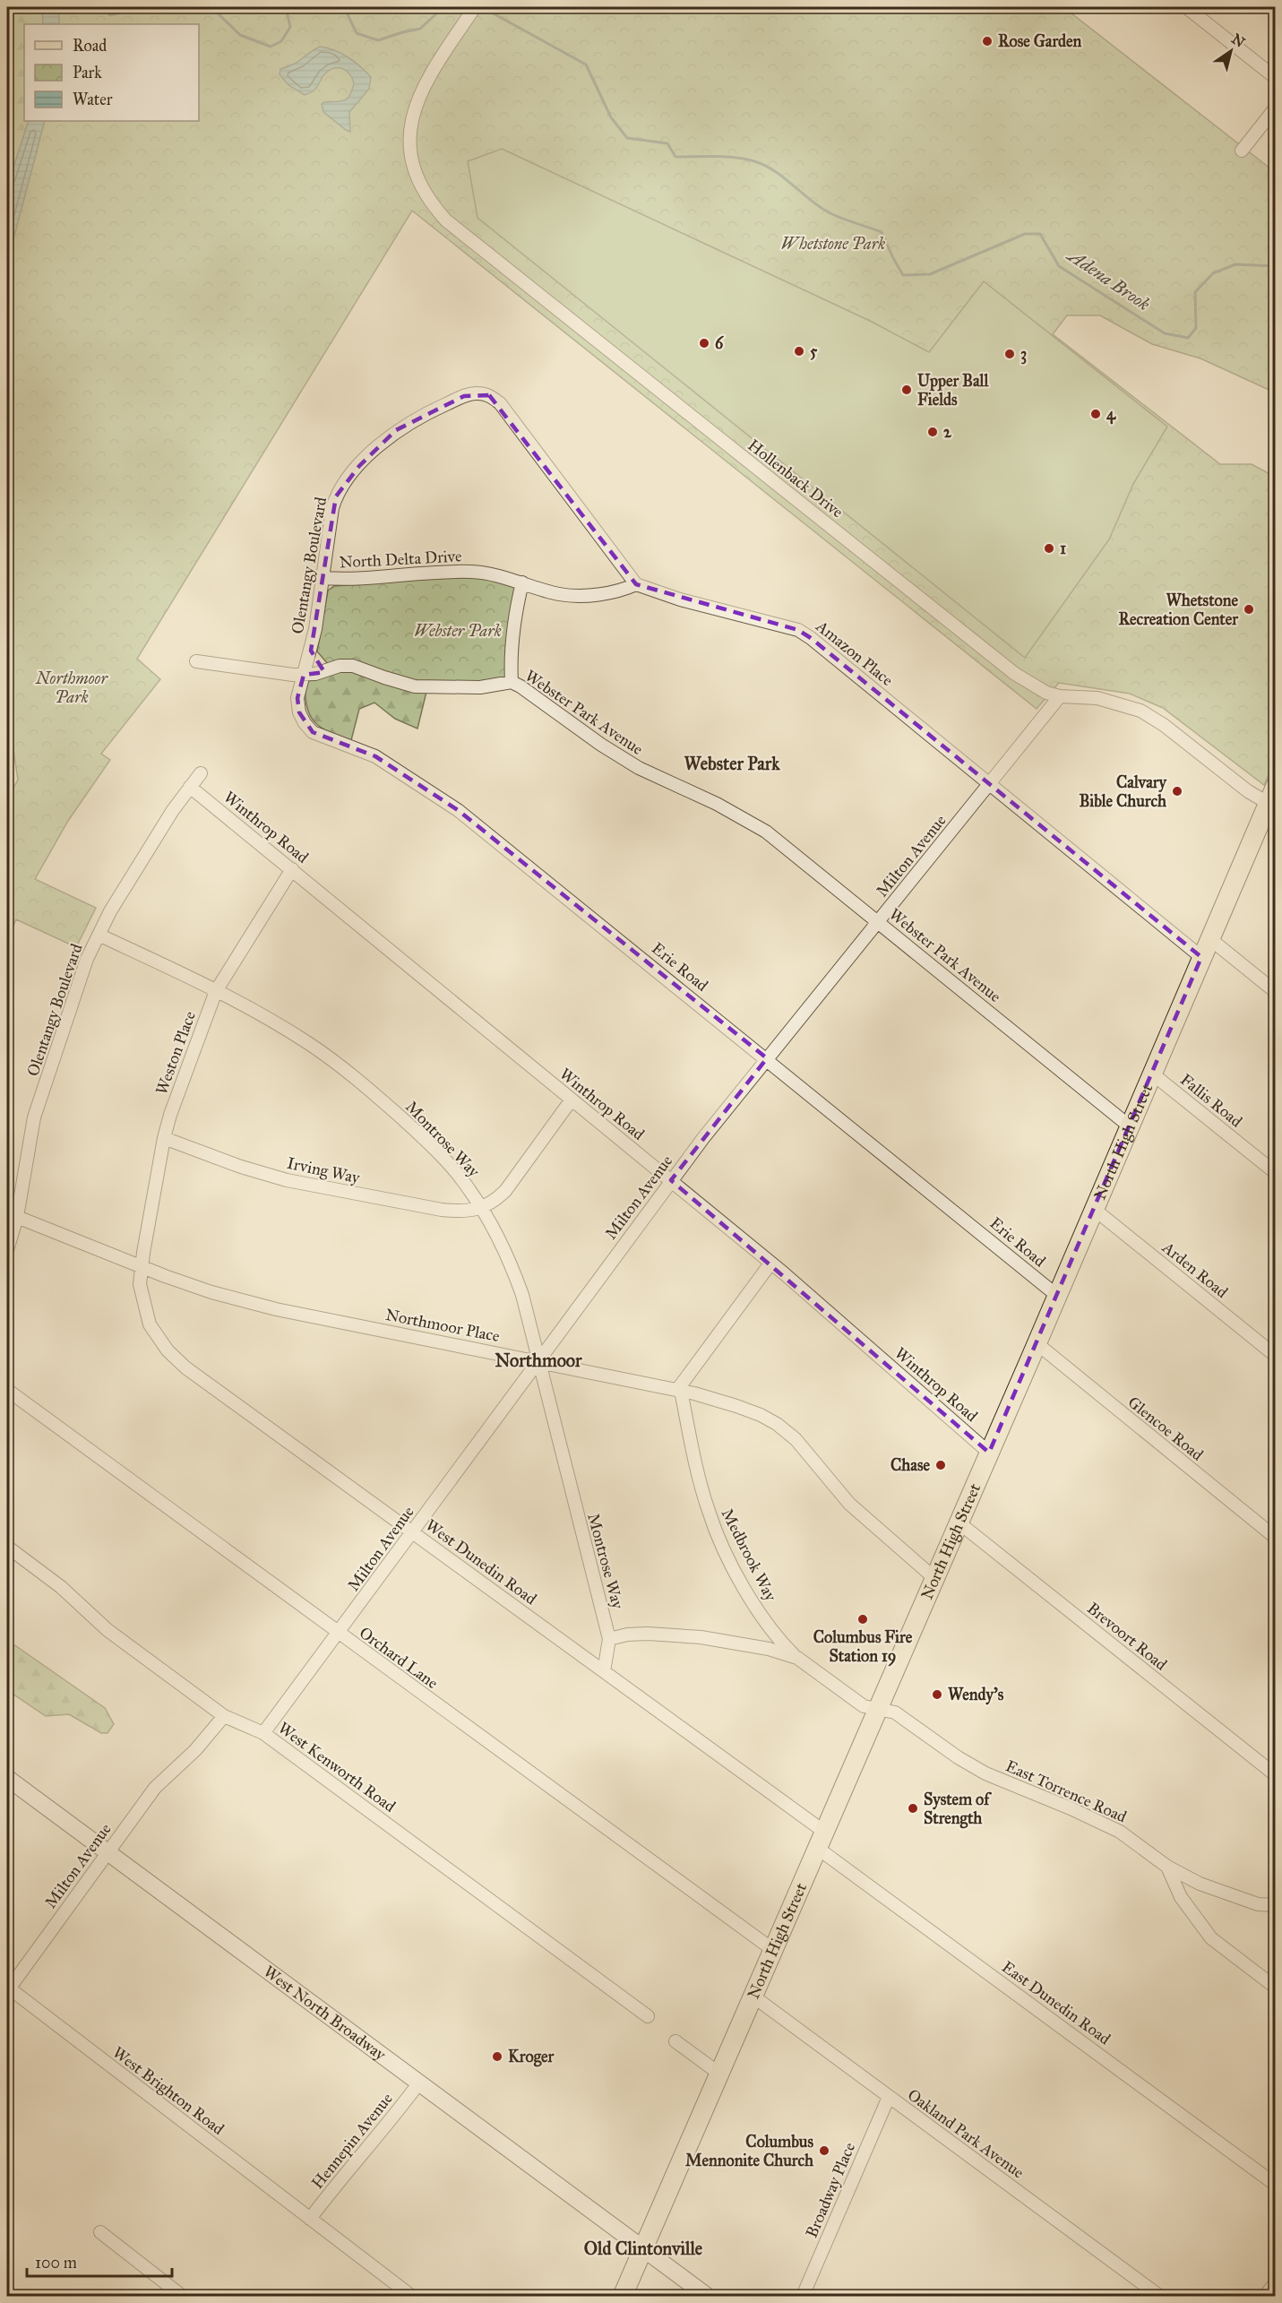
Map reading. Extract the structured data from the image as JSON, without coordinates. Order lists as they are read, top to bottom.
{
  "streets": {
    "main road": ["North High Street", "West North Broadway"],
    "street": [
      "Hollenback Drive",
      "North Delta Drive",
      "Olentangy Boulevard",
      "Amazon Place",
      "Webster Park Avenue",
      "Winthrop Road",
      "Milton Avenue",
      "Erie Road",
      "Weston Place",
      "Fallis Road",
      "Montrose Way",
      "Irving Way",
      "Arden Road",
      "Northmoor Place",
      "Glencoe Road",
      "Medbrook Way",
      "West Dunedin Road",
      "Brevoort Road",
      "Orchard Lane",
      "West Kenworth Road",
      "East Torrence Road",
      "East Dunedin Road",
      "West Brighton Road",
      "Oakland Park Avenue",
      "Hennepin Avenue",
      "Broadway Place"
    ]
  },
  "crossings": [
    ["Hollenback Drive", "Milton Avenue"],
    ["Hollenback Drive", "North High Street"],
    ["North Delta Drive", "Olentangy Boulevard"],
    ["North Delta Drive", "Amazon Place"],
    ["Olentangy Boulevard", "Amazon Place"],
    ["Olentangy Boulevard", "Webster Park Avenue"],
    ["Olentangy Boulevard", "Winthrop Road"],
    ["Olentangy Boulevard", "Erie Road"],
    ["Olentangy Boulevard", "Montrose Way"],
    ["Olentangy Boulevard", "Northmoor Place"],
    ["Amazon Place", "Milton Avenue"],
    ["Amazon Place", "North High Street"],
    ["Webster Park Avenue", "Milton Avenue"],
    ["Webster Park Avenue", "Erie Road"],
    ["Webster Park Avenue", "North High Street"],
    ["Winthrop Road", "Milton Avenue"],
    ["Winthrop Road", "Weston Place"],
    ["Winthrop Road", "North High Street"],
    ["Milton Avenue", "Erie Road"],
    ["Milton Avenue", "Montrose Way"],
    ["Milton Avenue", "Northmoor Place"],
    ["Milton Avenue", "West Dunedin Road"],
    ["Milton Avenue", "Orchard Lane"],
    ["Milton Avenue", "West Kenworth Road"],
    ["Milton Avenue", "West North Broadway"],
    ["Milton Avenue", "West Brighton Road"],
    ["Erie Road", "North High Street"],
    ["Weston Place", "Montrose Way"],
    ["Weston Place", "Irving Way"],
    ["Weston Place", "Northmoor Place"],
    ["Weston Place", "West Dunedin Road"],
    ["Fallis Road", "North High Street"],
    ["Montrose Way", "Irving Way"],
    ["Montrose Way", "Northmoor Place"],
    ["Montrose Way", "West Dunedin Road"],
    ["North High Street", "Arden Road"],
    ["North High Street", "Northmoor Place"],
    ["North High Street", "Glencoe Road"],
    ["North High Street", "West Dunedin Road"],
    ["North High Street", "Brevoort Road"],
    ["North High Street", "Orchard Lane"],
    ["North High Street", "East Torrence Road"],
    ["North High Street", "East Dunedin Road"],
    ["North High Street", "West North Broadway"],
    ["North High Street", "Oakland Park Avenue"],
    ["Northmoor Place", "Medbrook Way"],
    ["Northmoor Place", "West Dunedin Road"],
    ["Medbrook Way", "East Torrence Road"],
    ["West Dunedin Road", "East Dunedin Road"],
    ["West North Broadway", "Hennepin Avenue"],
    ["West Brighton Road", "Hennepin Avenue"],
    ["Oakland Park Avenue", "Broadway Place"]
  ],
  "districts": ["Webster Park", "Northmoor", "Old Clintonville"],
  "water": ["Adena Brook"],
  "parks": ["Whetstone Park", "Webster Park", "Northmoor Park"],
  "places": [
    "Rose Garden",
    "6",
    "5",
    "3",
    "Upper Ball Fields",
    "4",
    "2",
    "1",
    "Whetstone Recreation Center",
    "Calvary Bible Church",
    "Chase",
    "Columbus Fire Station 19",
    "Wendy's",
    "System of Strength",
    "Kroger",
    "Columbus Mennonite Church"
  ],
  "legend": ["Road", "Park", "Water"],
  "scale_bar": "100 m",
  "north": "top right"
}
